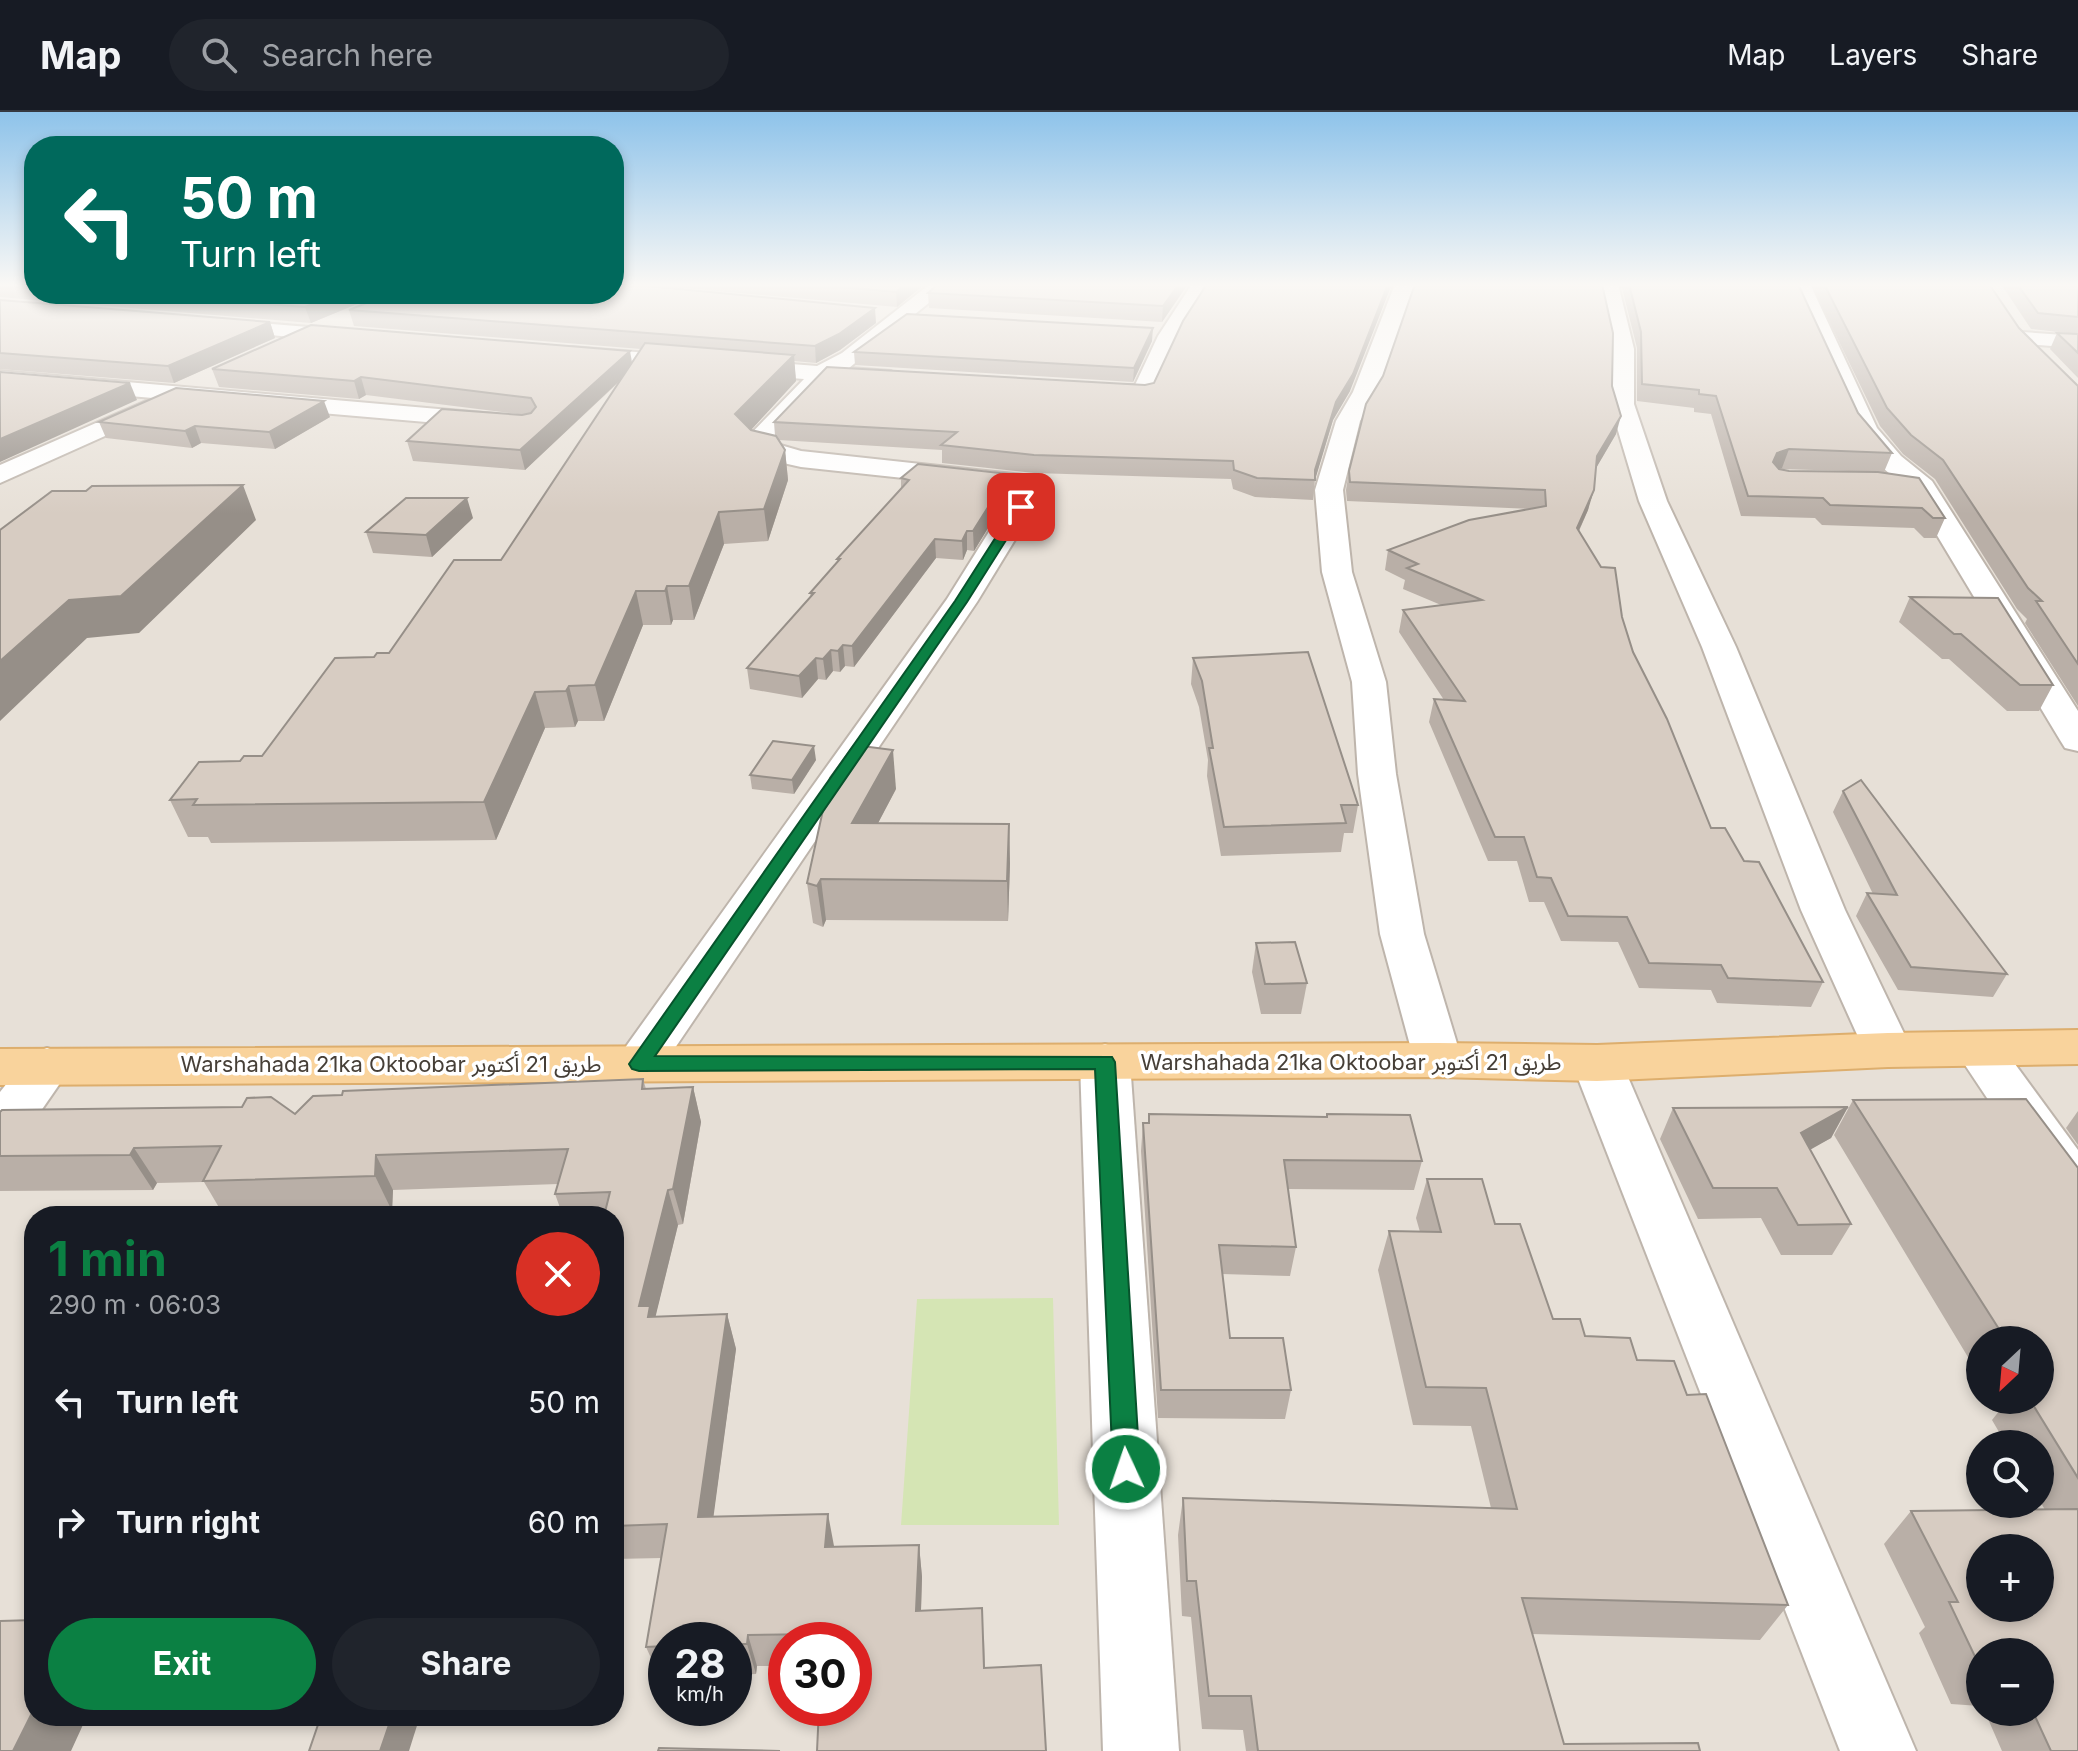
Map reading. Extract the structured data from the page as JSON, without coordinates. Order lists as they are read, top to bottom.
{
  "streets": {
    "main road": ["Warshahada 21ka Oktoobar طريق 21 أكتوبر"]
  },
  "north": "bottom left",
  "page": {
    "header": "Map",
    "search": "Search here",
    "nav": ["Map", "Layers", "Share"],
    "turn": ["50 m", "Turn left"],
    "heading": ["1 min", "290 m · 06:03"],
    "map_buttons": ["+", "−"],
    "list": [
      {
        "name": "Turn left",
        "value": "50 m"
      },
      {
        "name": "Turn right",
        "value": "60 m"
      }
    ],
    "buttons": ["Exit", "Share"],
    "speed": "28 km/h",
    "limit": "30"
  }
}
